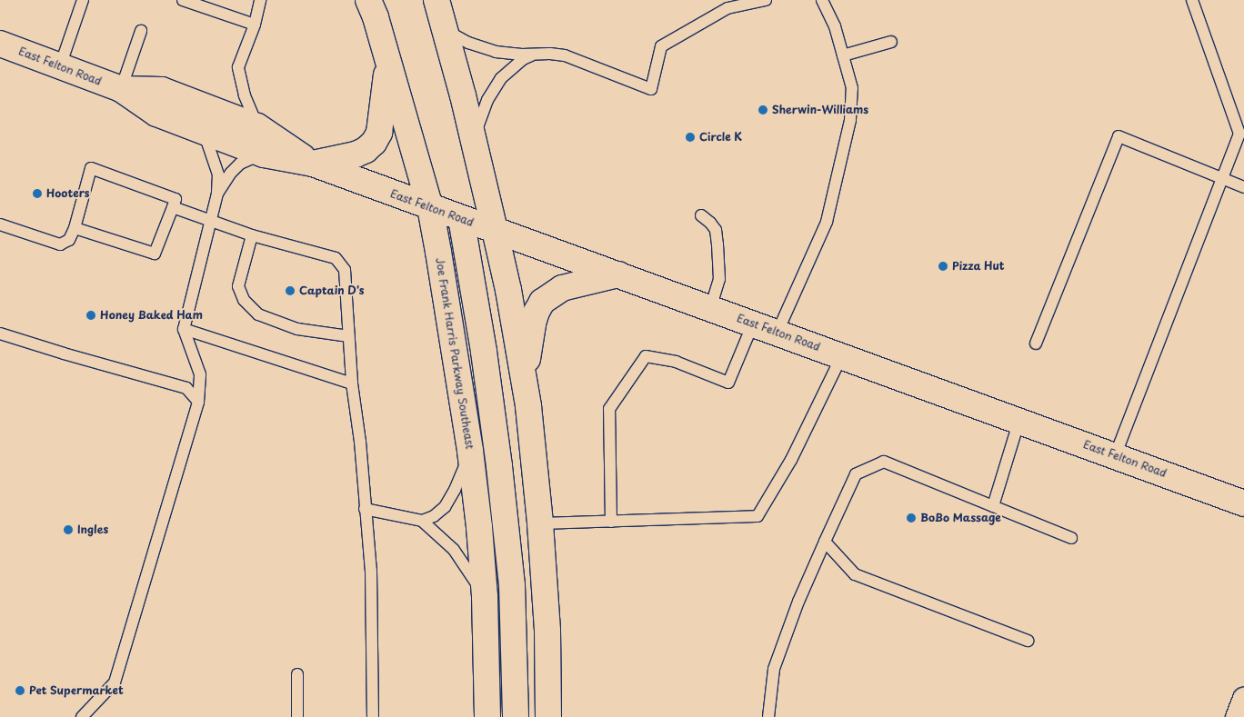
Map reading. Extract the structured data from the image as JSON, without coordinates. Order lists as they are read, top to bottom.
{
  "streets": {
    "main road": ["East Felton Road", "Joe Frank Harris Parkway Southeast"]
  },
  "crossings": [
    ["East Felton Road", "Joe Frank Harris Parkway Southeast"]
  ],
  "places": [
    "Sherwin-Williams",
    "Circle K",
    "Hooters",
    "Pizza Hut",
    "Captain D's",
    "Honey Baked Ham",
    "BoBo Massage",
    "Ingles",
    "Pet Supermarket"
  ]
}
